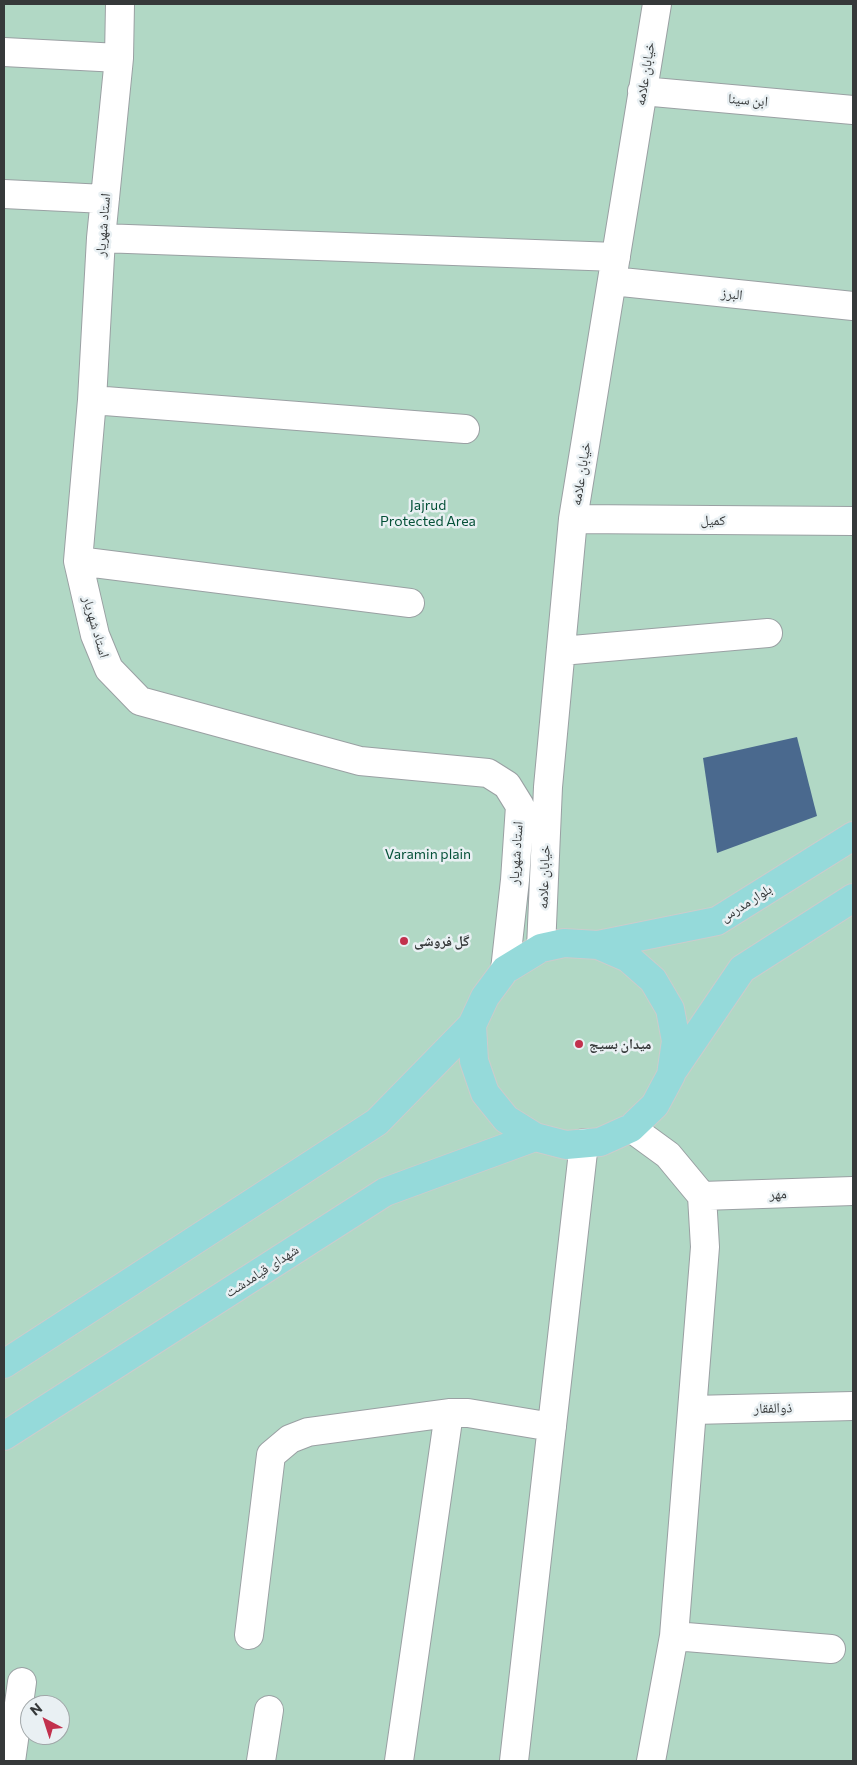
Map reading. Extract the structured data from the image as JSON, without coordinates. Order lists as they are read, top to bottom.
{
  "streets": {
    "main road": ["بلوار مدرس", "شهدای قیامدشت"],
    "street": [
      "خیابان علامه",
      "ابن سینا",
      "استاد شهریار",
      "البرز",
      "کمیل",
      "مهر",
      "ذوالفقار"
    ]
  },
  "crossings": [
    ["خیابان علامه", "ابن سینا"],
    ["خیابان علامه", "البرز"],
    ["خیابان علامه", "کمیل"],
    ["استاد شهریار", "البرز"]
  ],
  "parks": ["Jajrud Protected Area", "Varamin plain"],
  "places": ["گل فروشی", "میدان بسیج"],
  "north": "top left"
}
